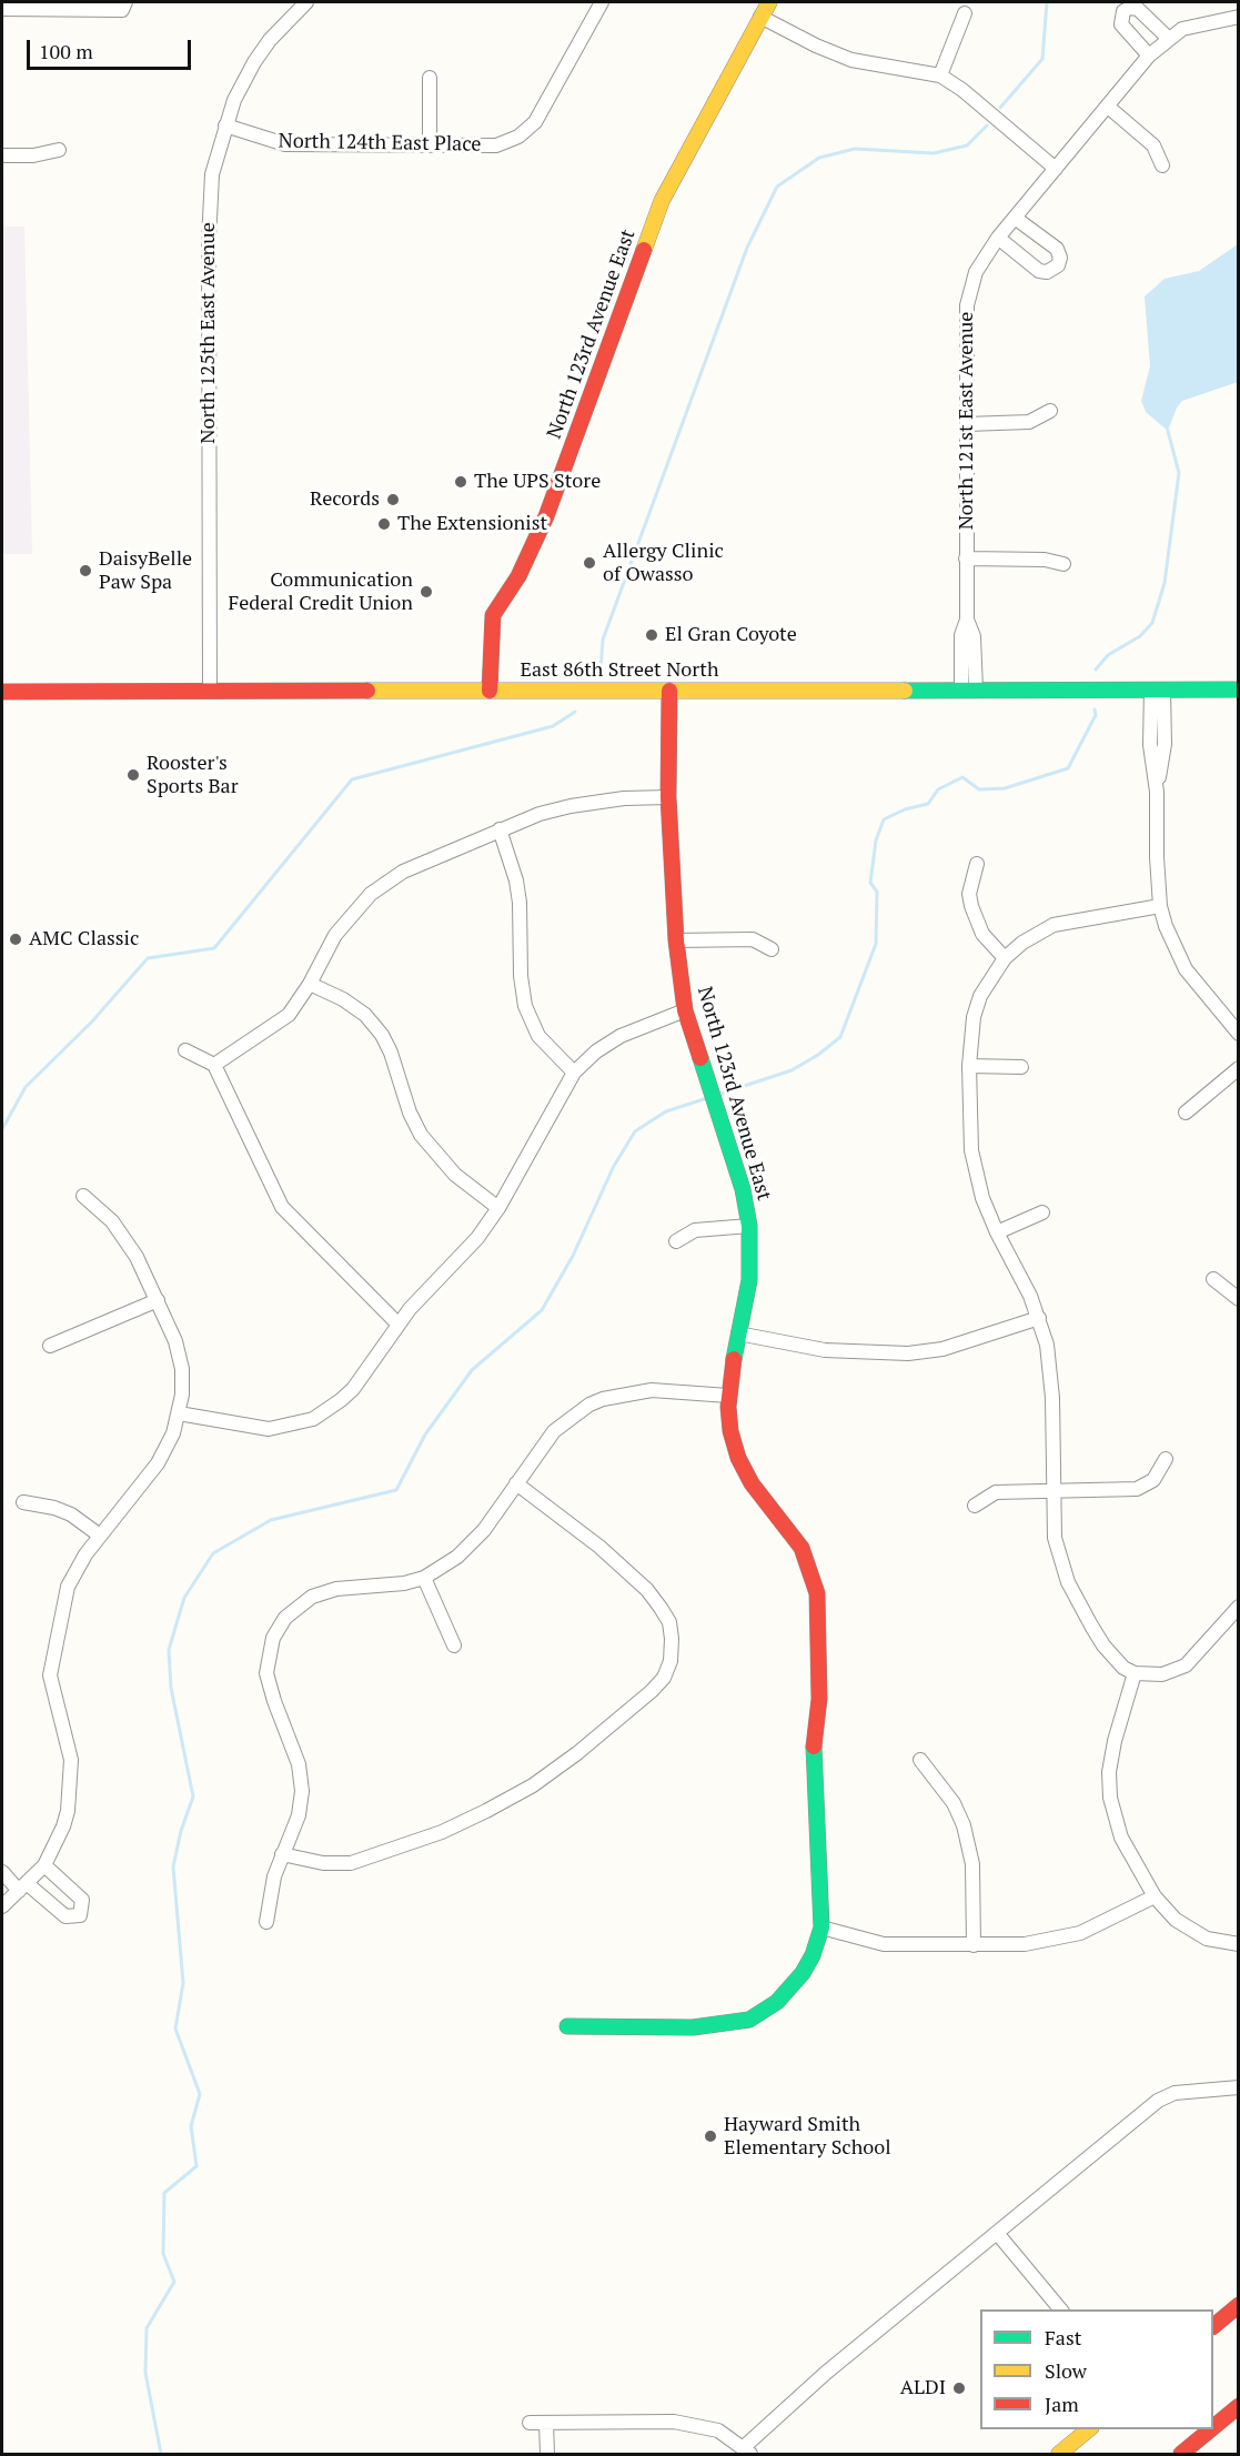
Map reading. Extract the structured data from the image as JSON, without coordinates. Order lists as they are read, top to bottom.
{
  "streets": {
    "main road": ["North 123rd Avenue East", "East 86th Street North"],
    "street": ["North 124th East Place", "North 125th East Avenue", "North 121st East Avenue"]
  },
  "crossings": [
    ["North 124th East Place", "North 125th East Avenue"],
    ["North 125th East Avenue", "East 86th Street North"],
    ["North 123rd Avenue East", "East 86th Street North"],
    ["North 121st East Avenue", "East 86th Street North"]
  ],
  "places": [
    "The UPS Store",
    "Records",
    "The Extensionist",
    "Allergy Clinic of Owasso",
    "DaisyBelle Paw Spa",
    "Communication Federal Credit Union",
    "El Gran Coyote",
    "Rooster's Sports Bar",
    "AMC Classic",
    "Hayward Smith Elementary School",
    "ALDI"
  ],
  "legend": ["Fast", "Slow", "Jam"],
  "scale_bar": "100 m"
}
